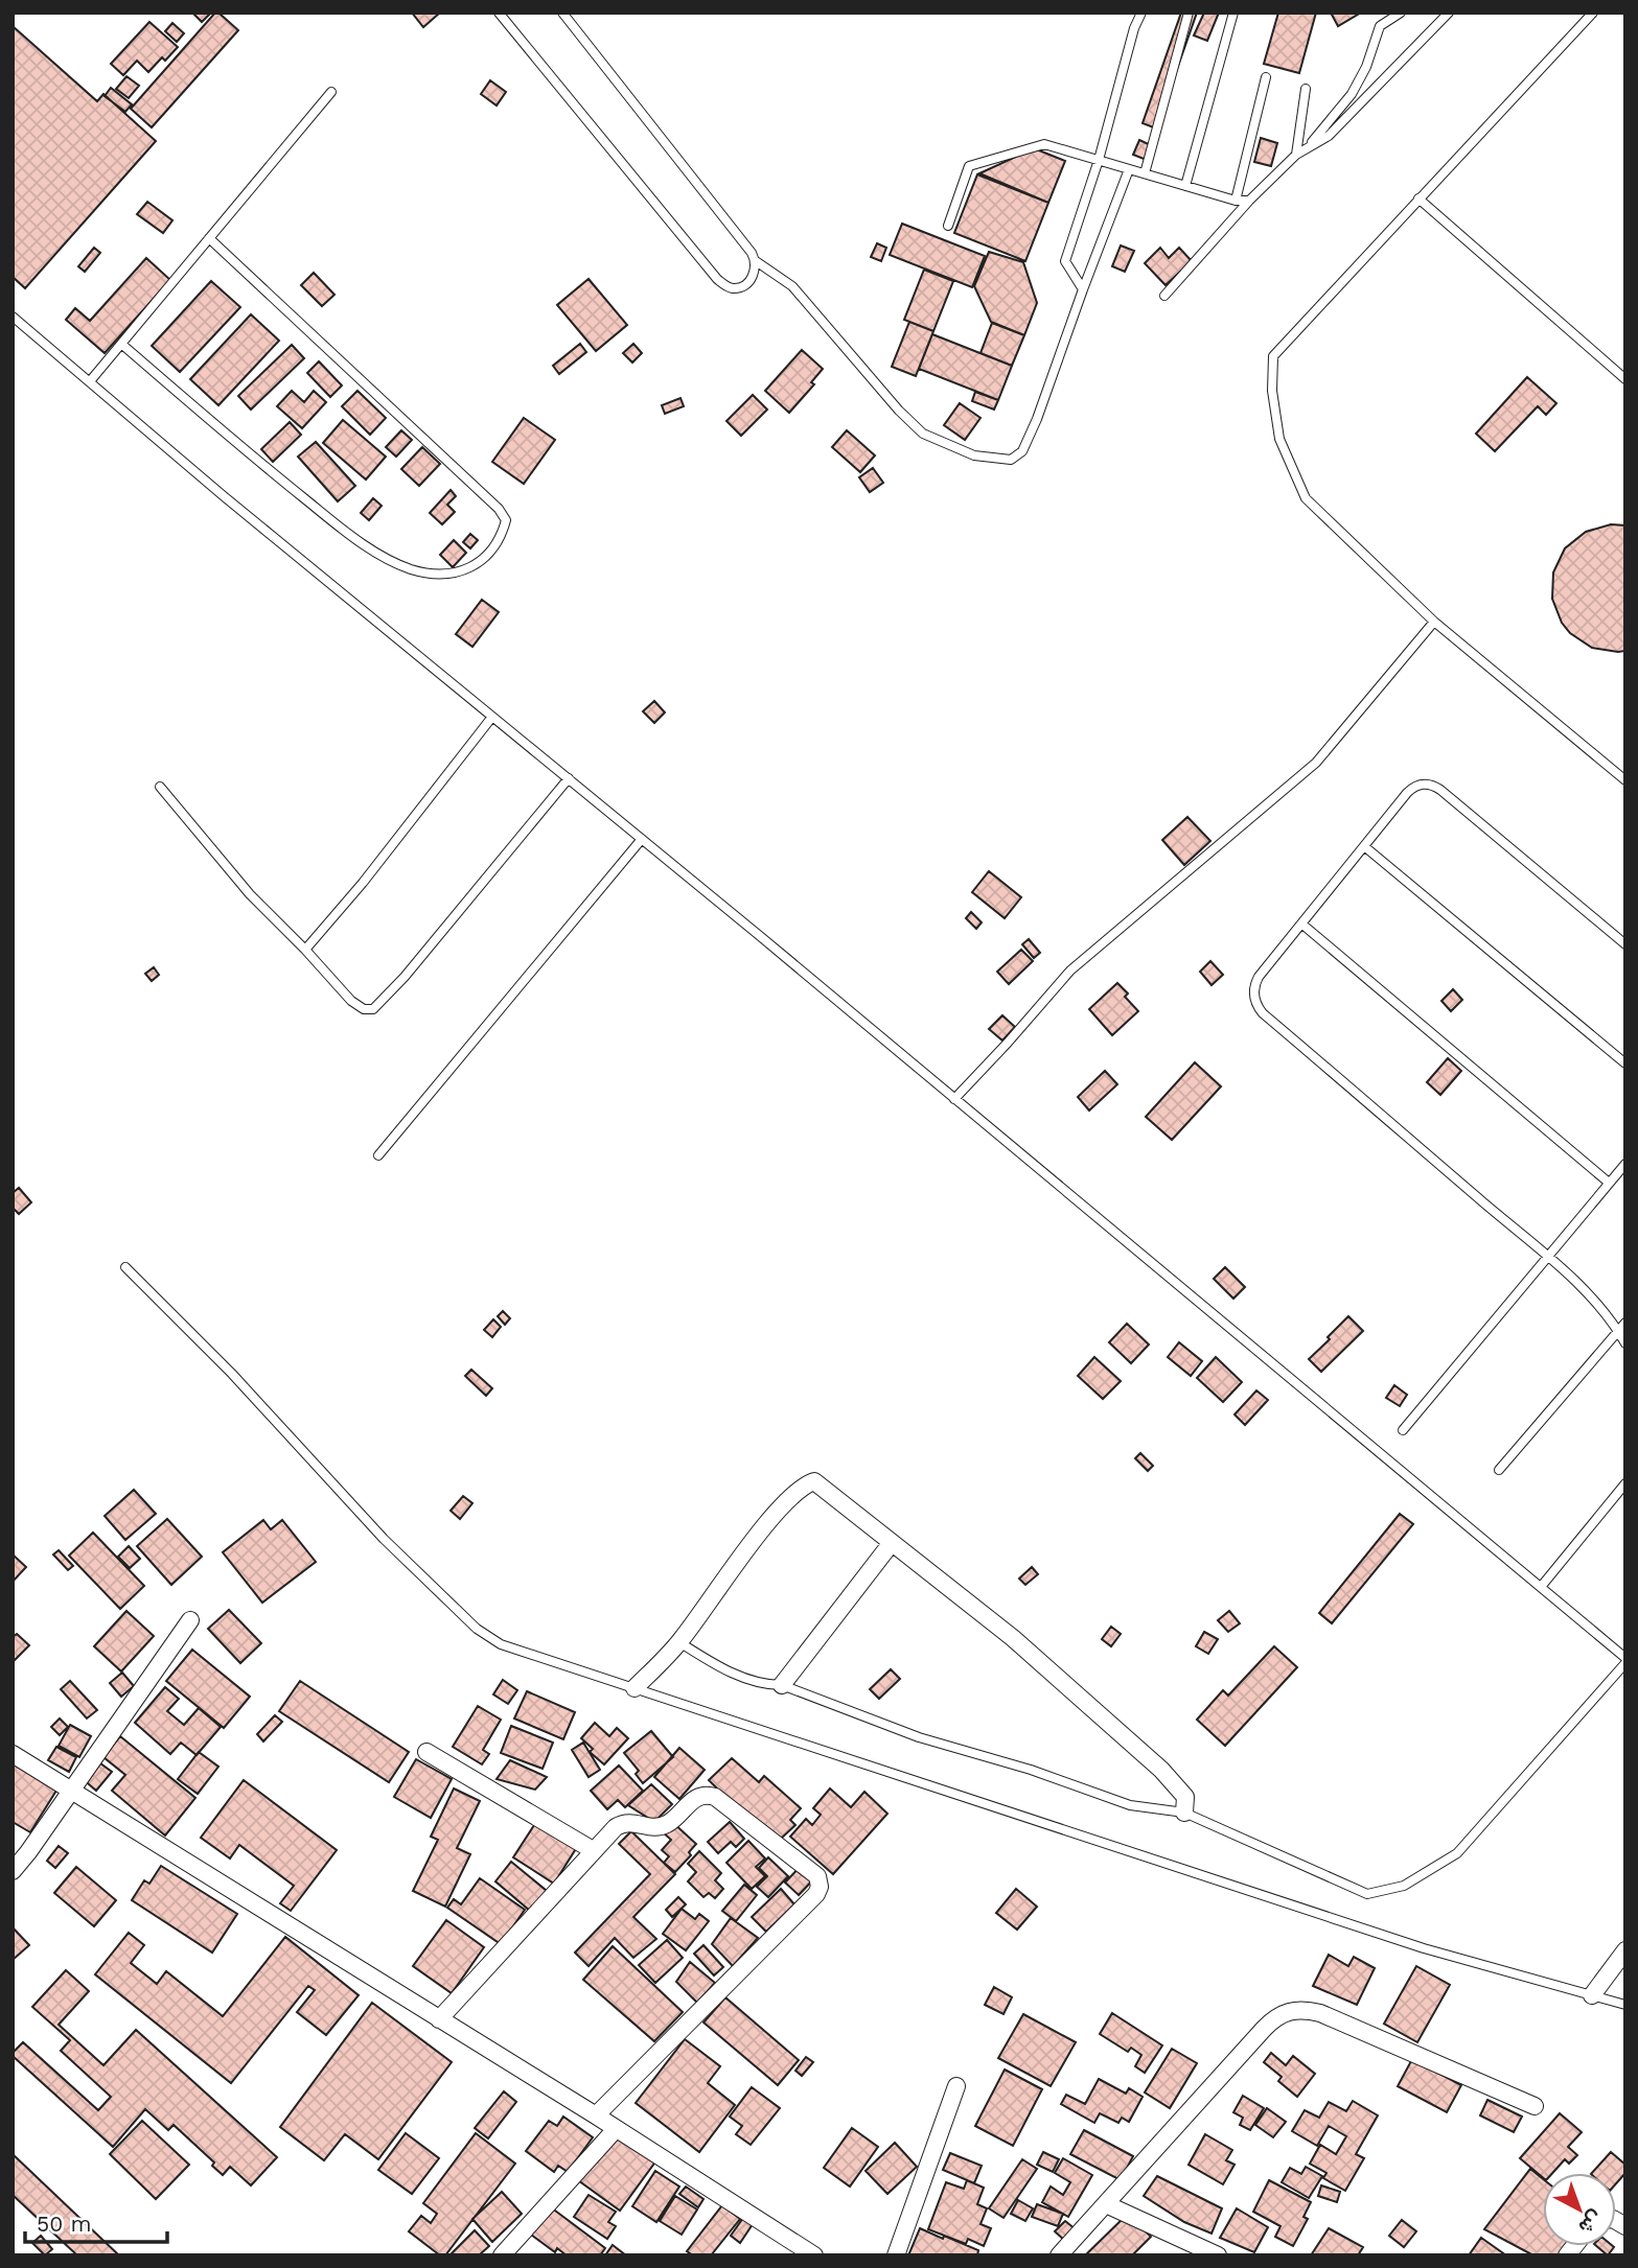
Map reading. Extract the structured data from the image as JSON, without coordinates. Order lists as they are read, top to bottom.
{
  "scale_bar": "50 m",
  "north": "bottom right"
}
